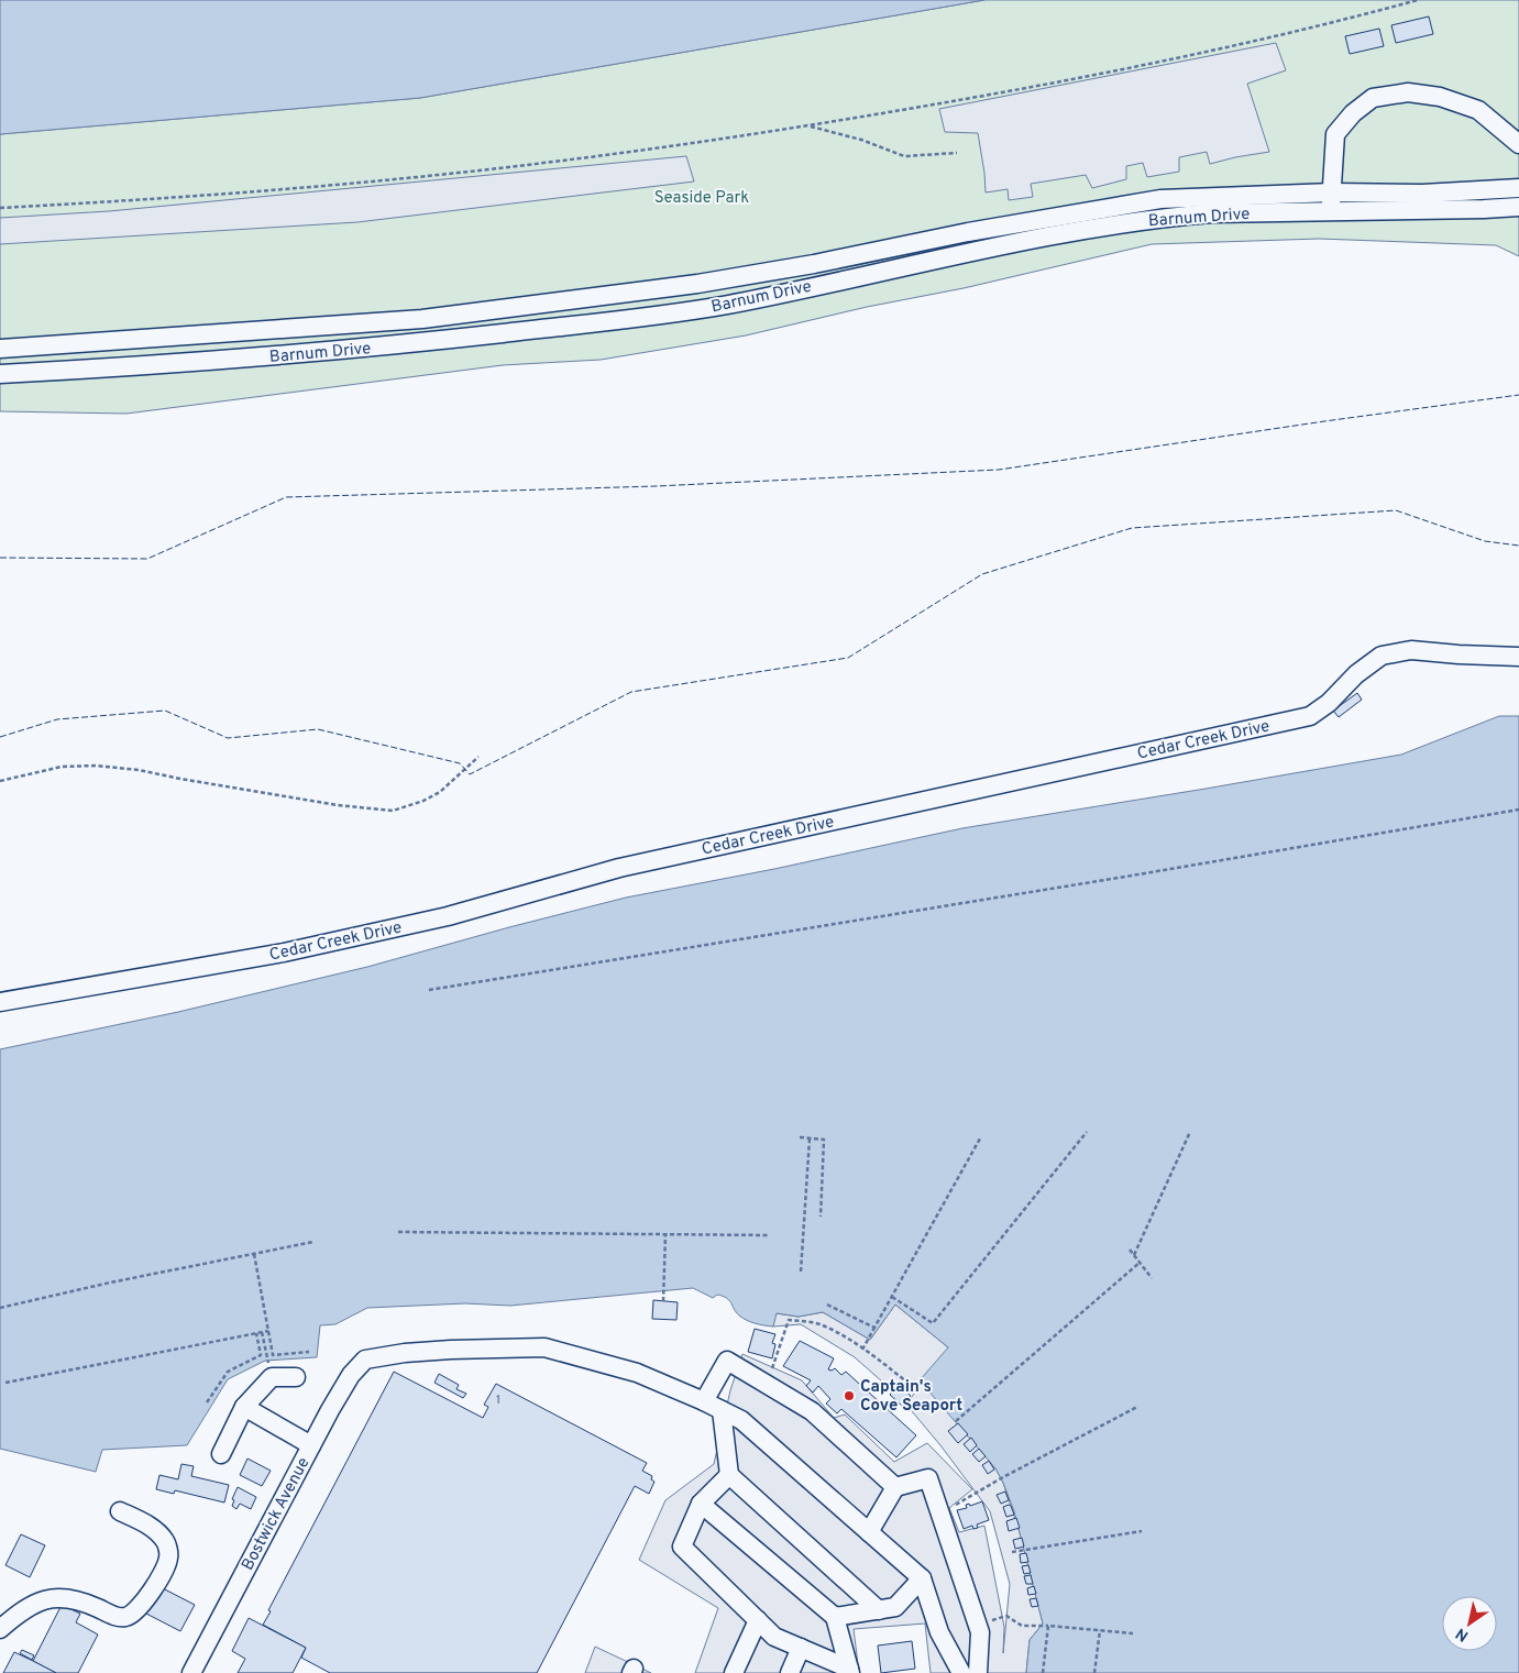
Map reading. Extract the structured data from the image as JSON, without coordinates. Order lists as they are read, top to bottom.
{
  "streets": {
    "street": ["Barnum Drive", "Cedar Creek Drive", "Bostwick Avenue"]
  },
  "parks": ["Seaside Park"],
  "places": ["Captain's Cove Seaport"],
  "house_numbers": ["1"],
  "north": "bottom left"
}
